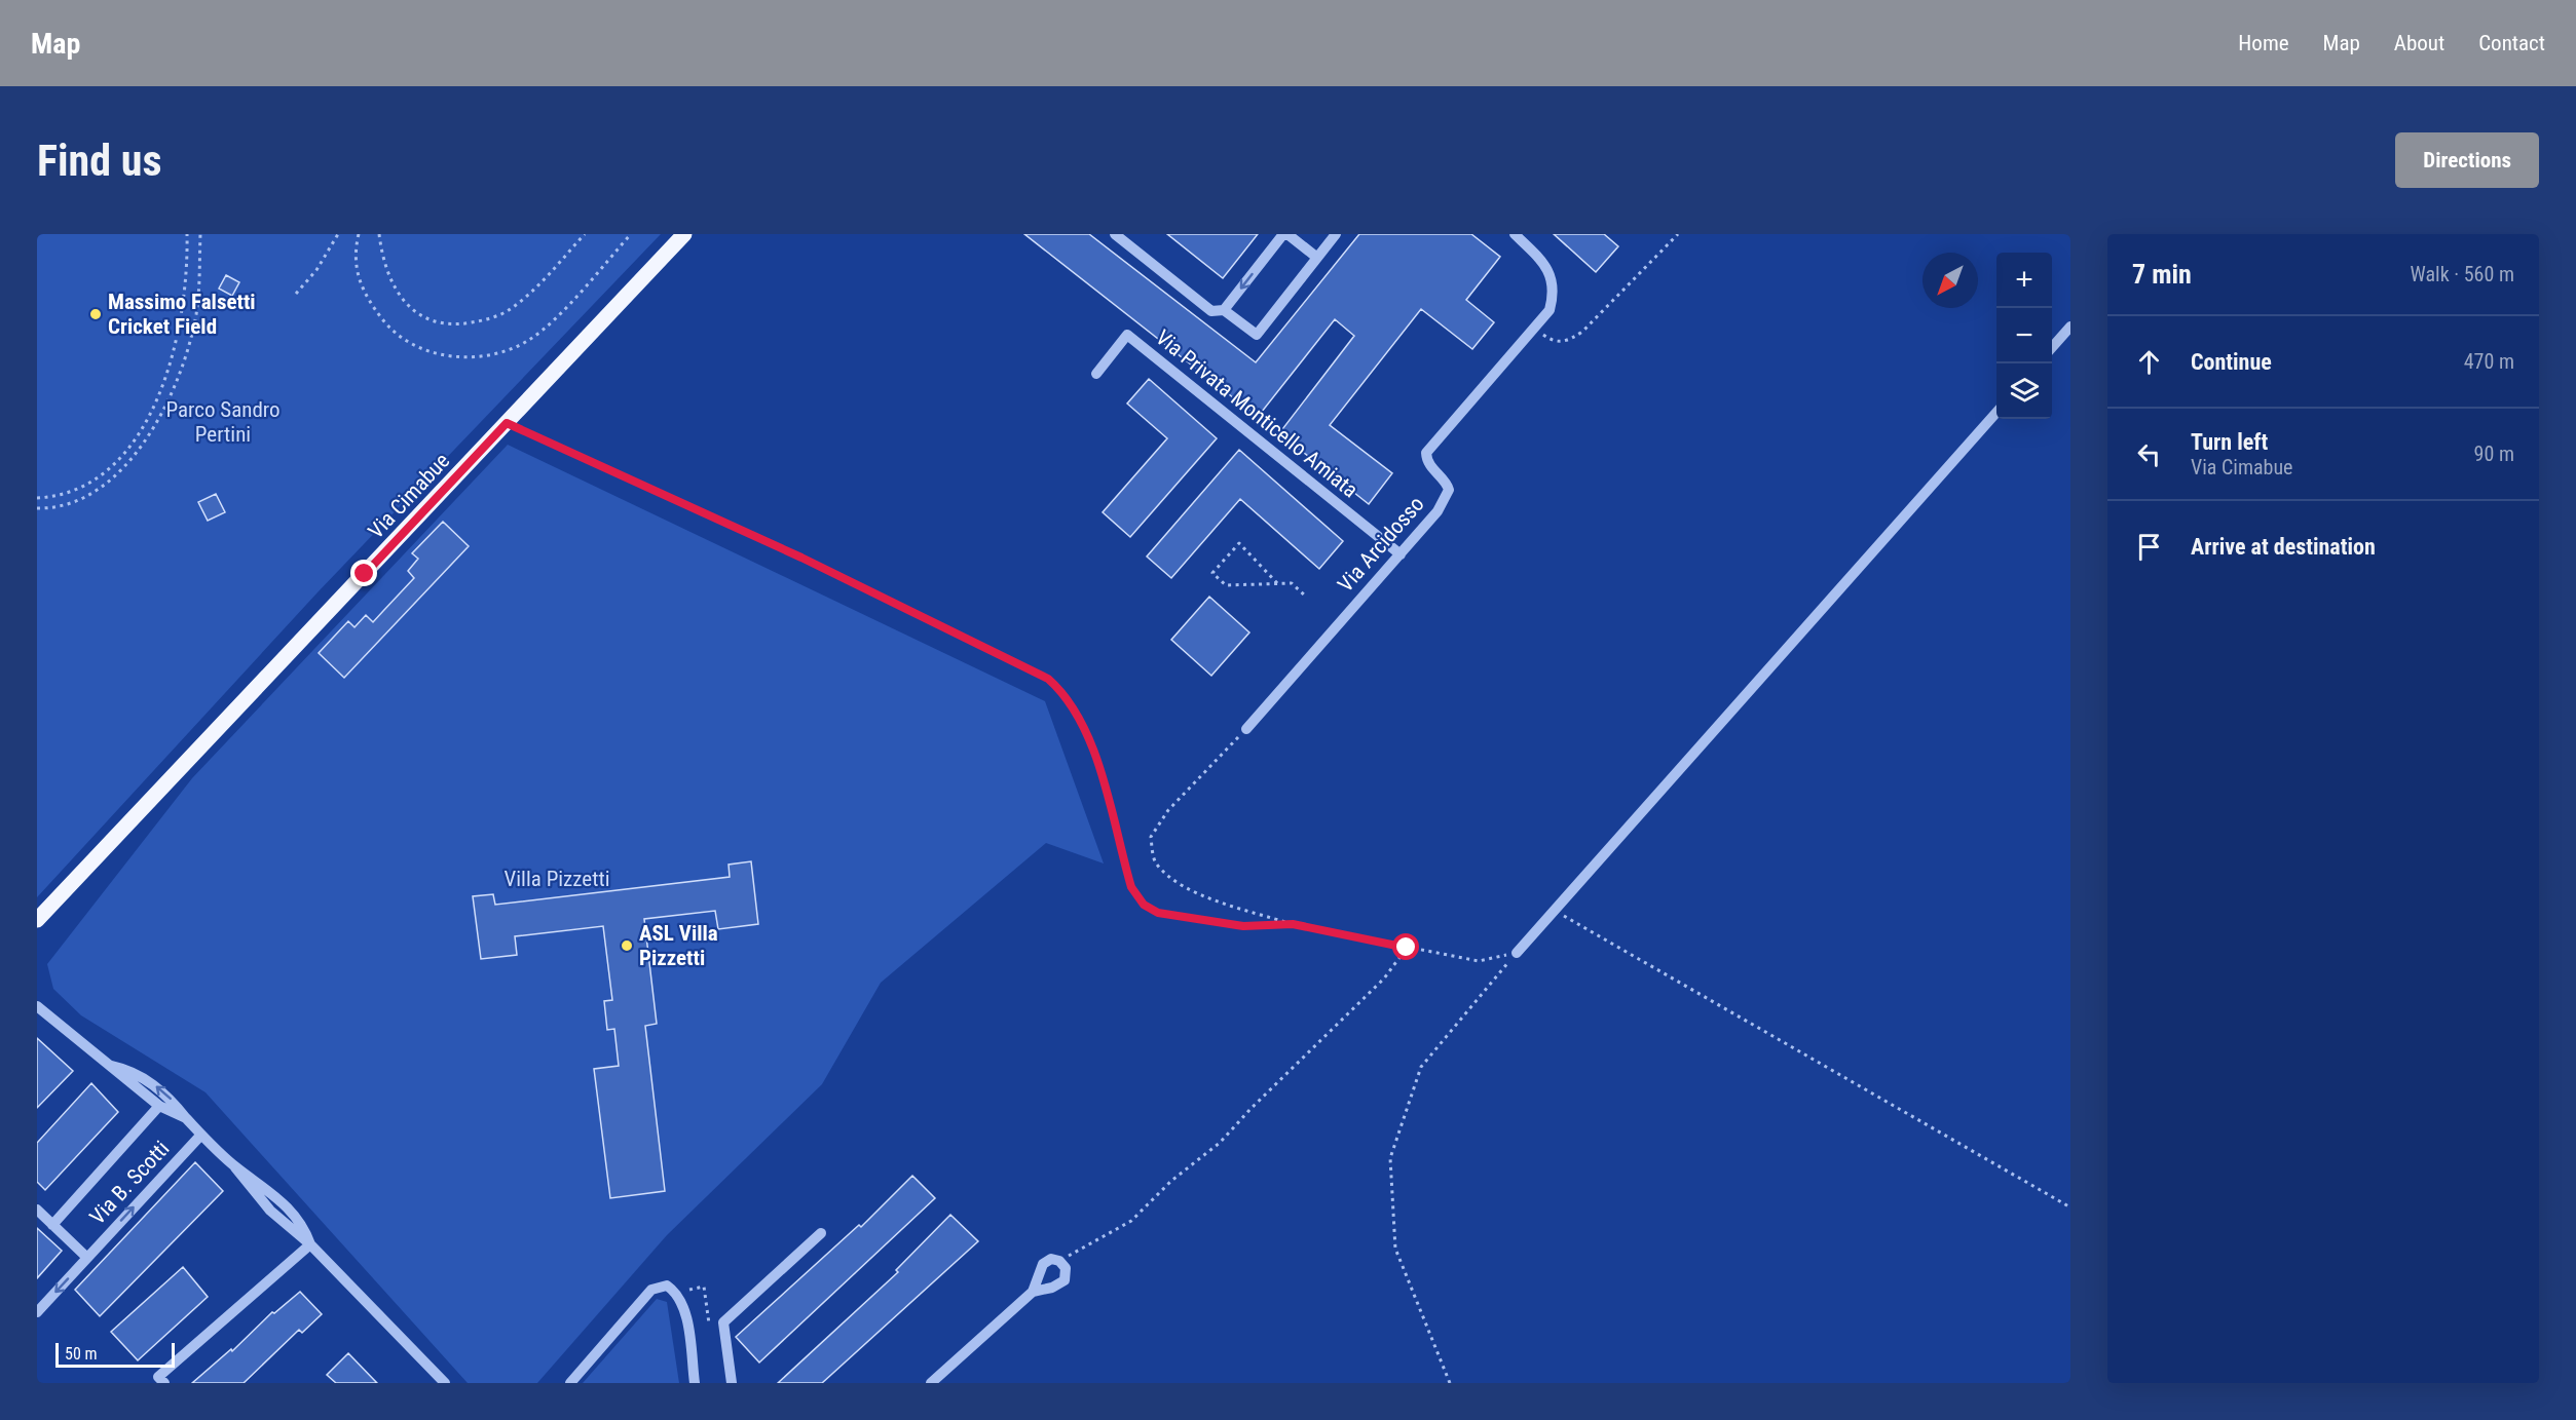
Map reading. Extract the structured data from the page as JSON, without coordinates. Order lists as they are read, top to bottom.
{
  "streets": {
    "main road": ["Via Cimabue"],
    "street": ["Via Privata Monticello Amiata", "Via Arcidosso", "Via B. Scotti"]
  },
  "crossings": [
    ["Via Privata Monticello Amiata", "Via Arcidosso"]
  ],
  "parks": ["Parco Sandro Pertini", "Villa Pizzetti"],
  "places": ["Massimo Falsetti Cricket Field", "ASL Villa Pizzetti"],
  "scale_bar": "50 m",
  "north": "bottom left",
  "page": {
    "header": "Map",
    "nav": [
      "Home",
      "Map",
      "About",
      "Contact"
    ],
    "buttons": "Directions",
    "title": "Find us",
    "heading": ["7 min", "Walk · 560 m"],
    "map_buttons": ["+", "−"],
    "list": [
      ["Continue", "470 m"],
      ["Turn left", "Via Cimabue", "90 m"],
      "Arrive at destination"
    ],
    "scale": "50 m"
  }
}
